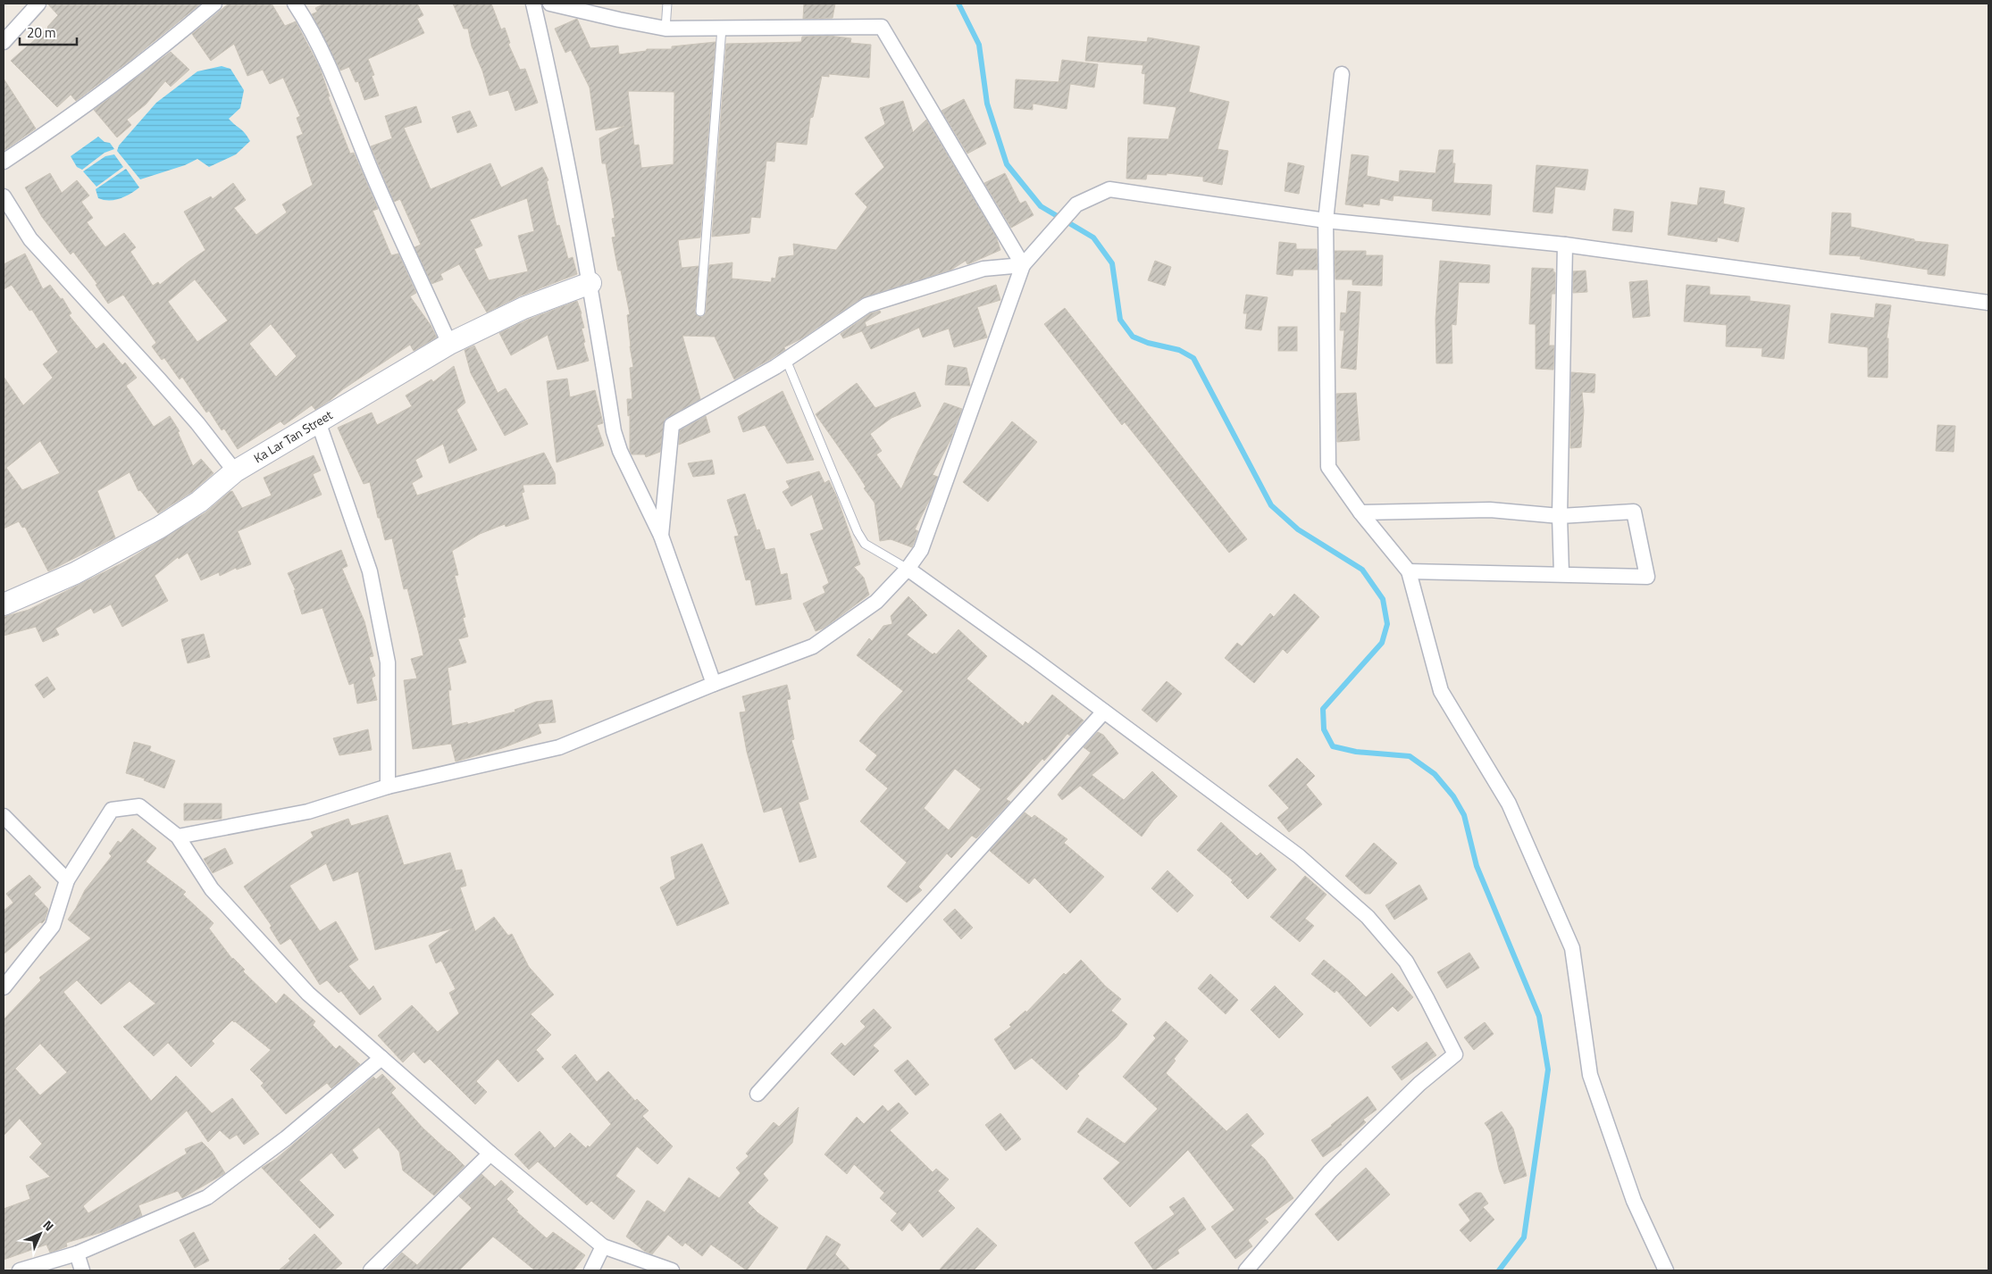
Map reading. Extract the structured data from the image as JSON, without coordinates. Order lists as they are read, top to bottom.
{
  "streets": {
    "street": ["Ka Lar Tan Street"]
  },
  "scale_bar": "20 m",
  "north": "top right"
}
